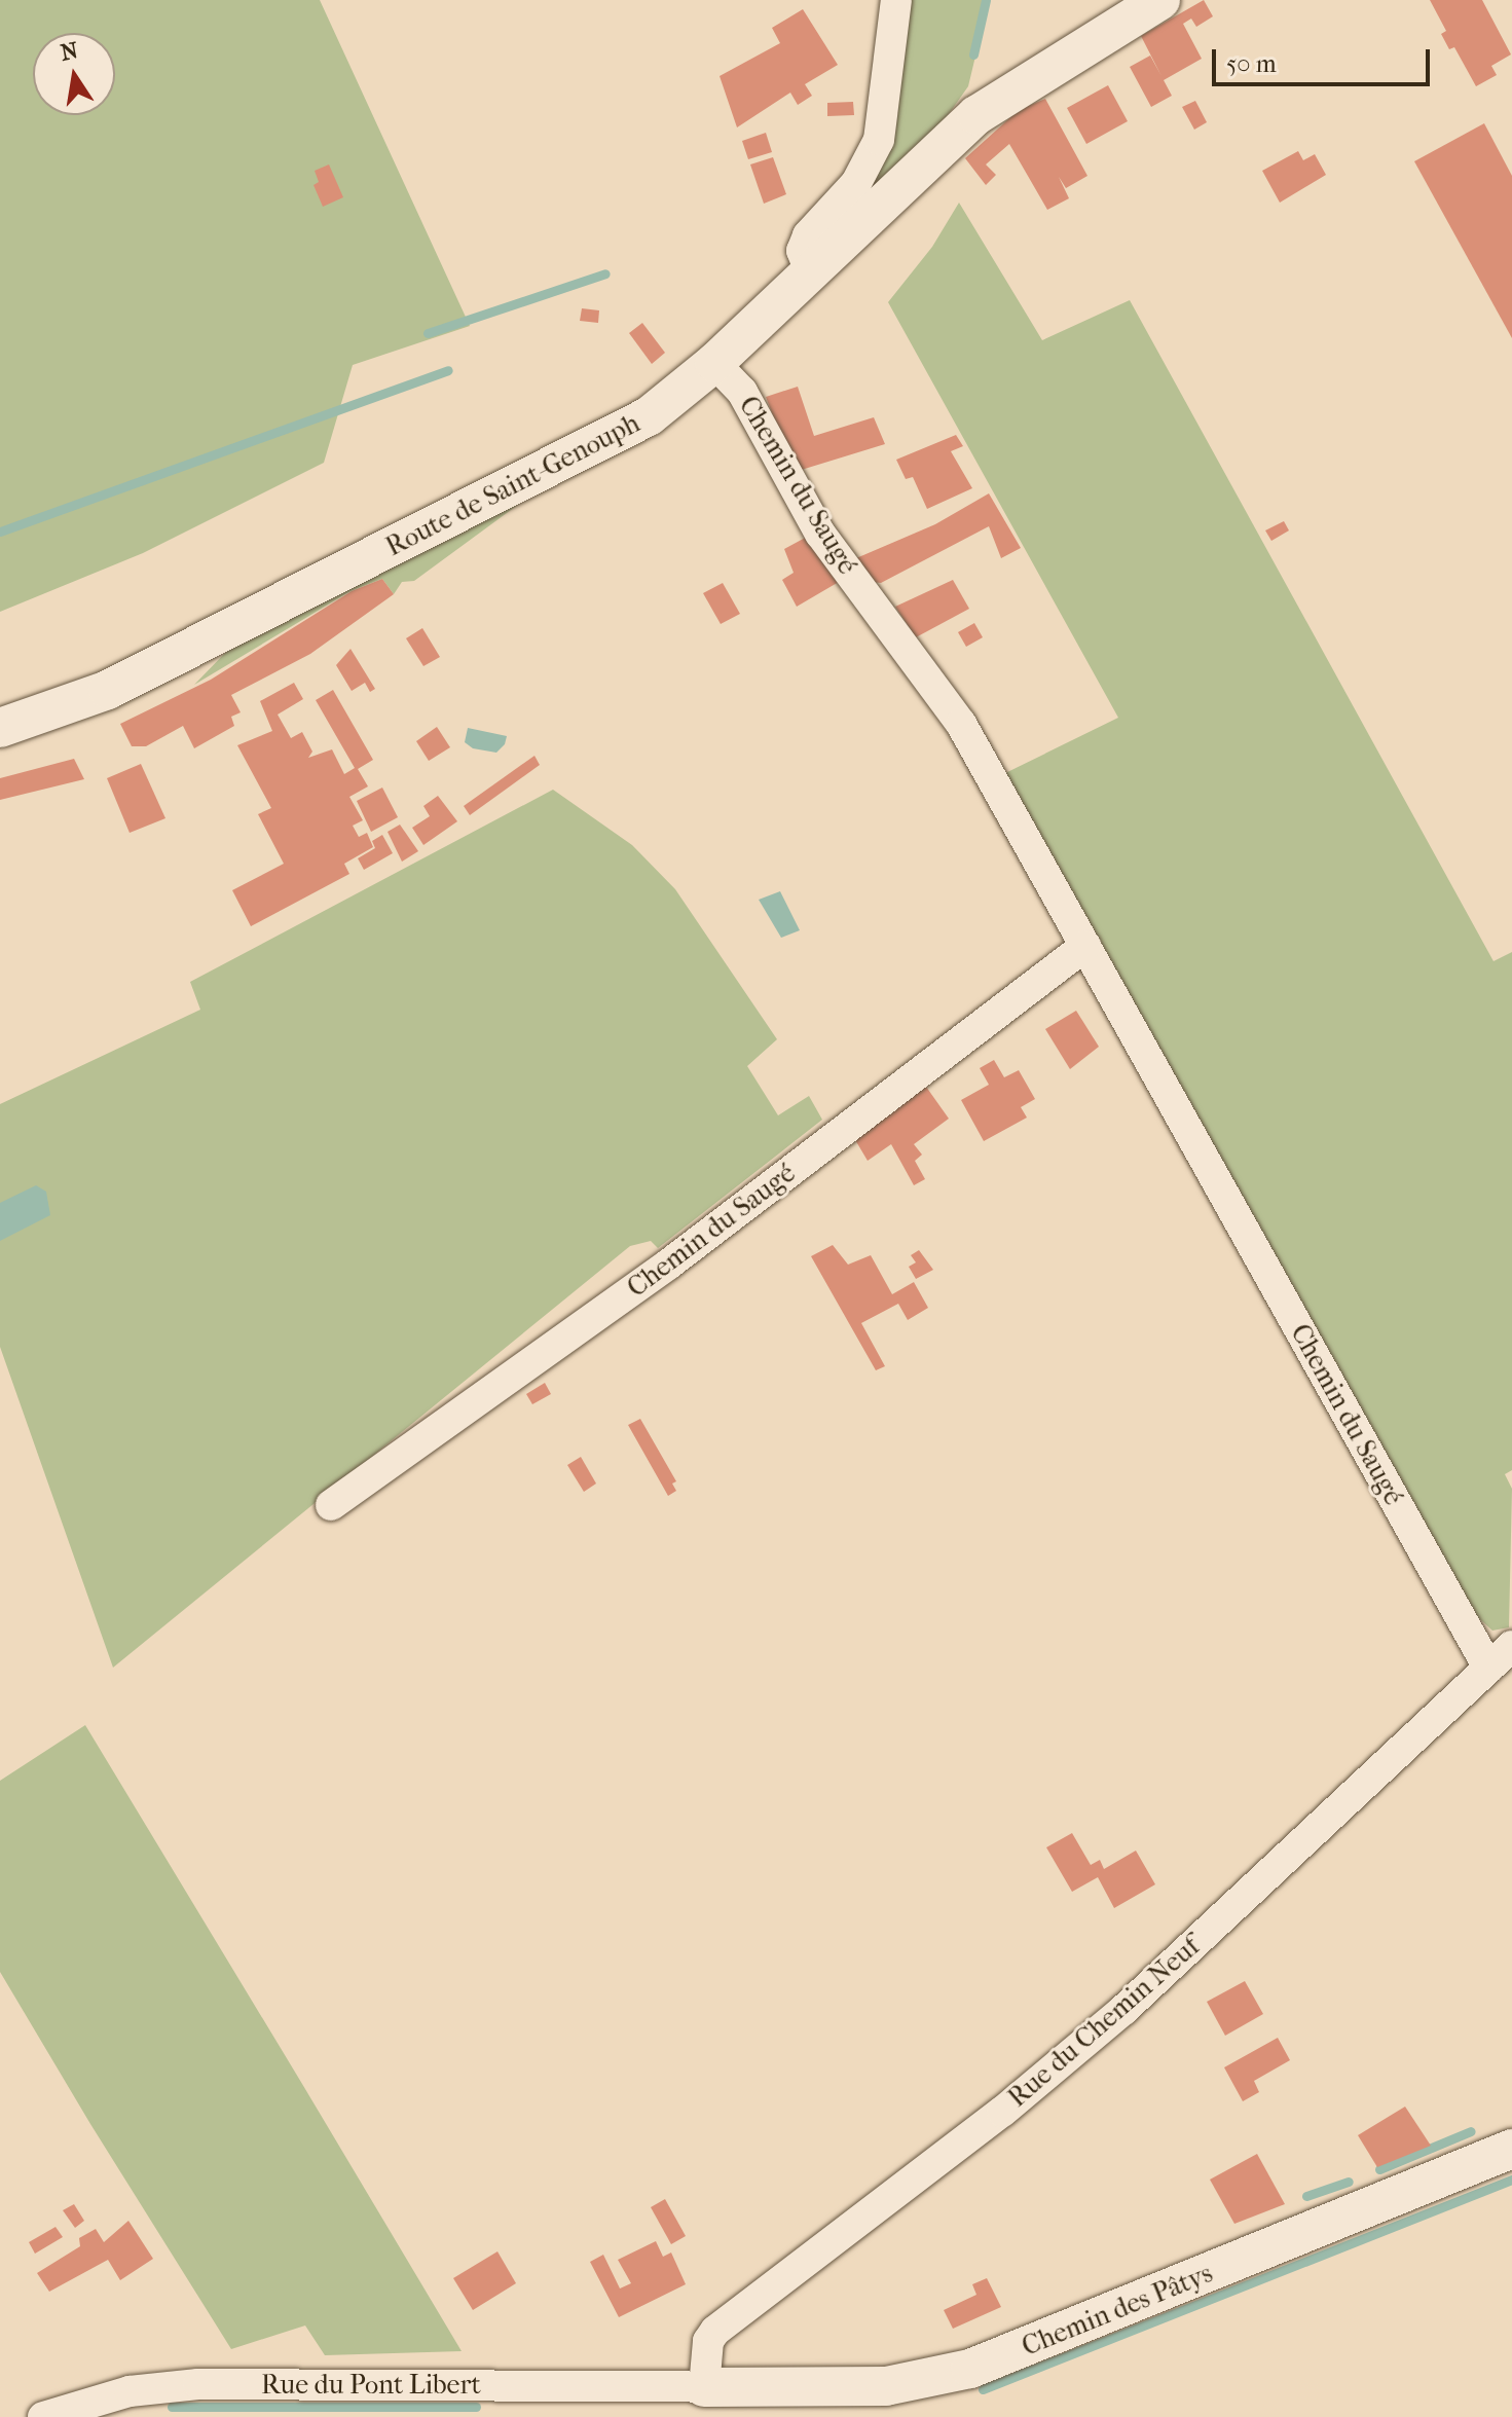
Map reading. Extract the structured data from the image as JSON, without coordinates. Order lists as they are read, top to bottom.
{
  "streets": {
    "street": [
      "Route de Saint-Genouph",
      "Chemin du Saugé",
      "Rue du Chemin Neuf",
      "Chemin des Pâtys",
      "Rue du Pont Libert"
    ]
  },
  "crossings": [
    ["Route de Saint-Genouph", "Chemin du Saugé"],
    ["Chemin du Saugé", "Rue du Chemin Neuf"],
    ["Rue du Chemin Neuf", "Chemin des Pâtys"],
    ["Rue du Chemin Neuf", "Rue du Pont Libert"],
    ["Chemin des Pâtys", "Rue du Pont Libert"]
  ],
  "scale_bar": "50 m",
  "north": "top"
}
